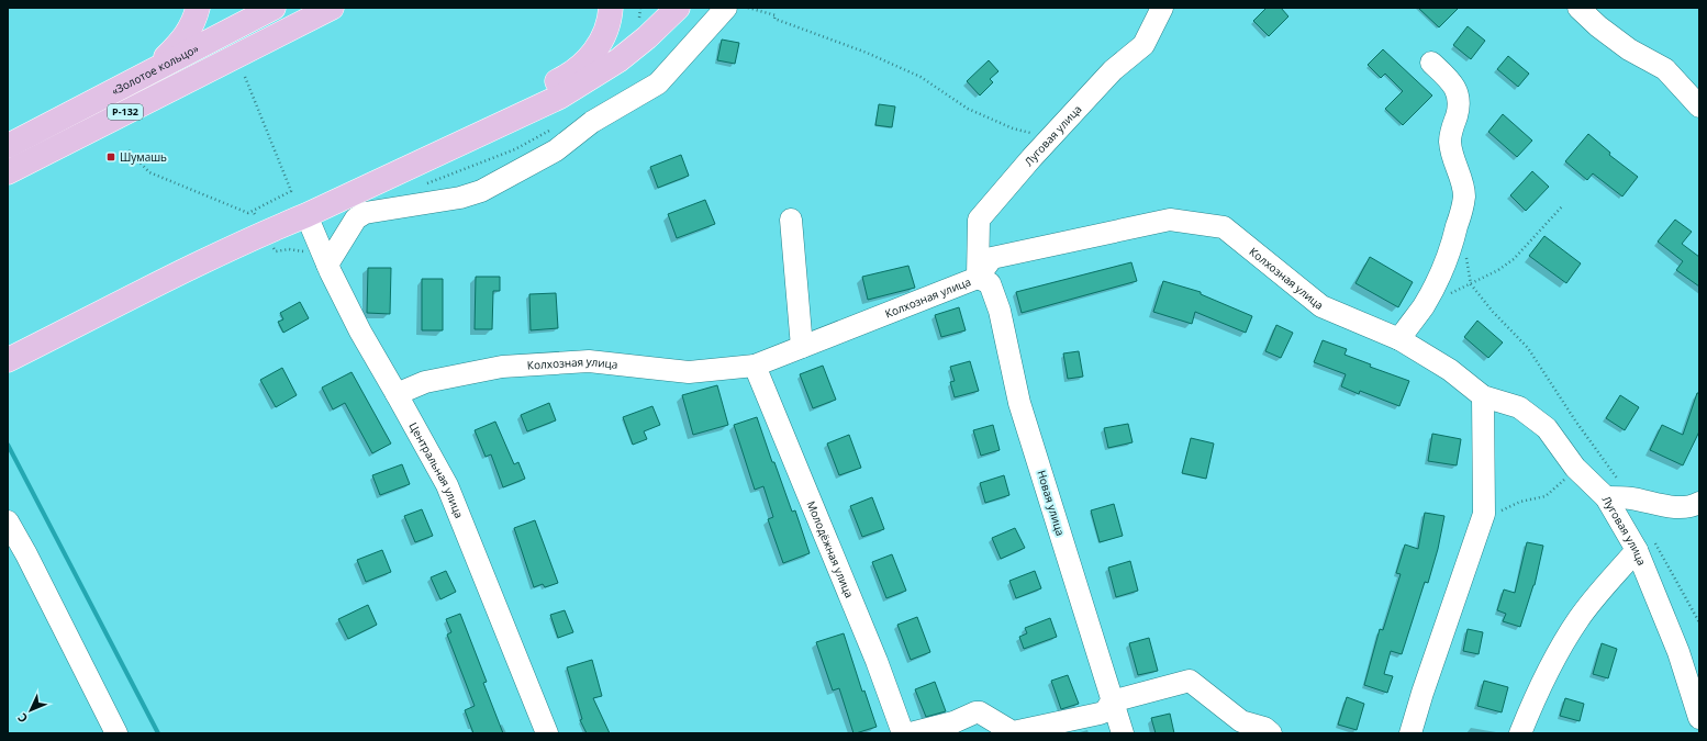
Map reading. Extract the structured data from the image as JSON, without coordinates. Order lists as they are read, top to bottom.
{
  "streets": {
    "main road": ["«Золотое кольцо»", "Р-132"],
    "street": [
      "Луговая улица",
      "Колхозная улица",
      "Центральная улица",
      "Новая улица",
      "Молодёжная улица"
    ]
  },
  "crossings": [
    ["Луговая улица", "Колхозная улица"],
    ["Луговая улица", "Новая улица"],
    ["Колхозная улица", "Центральная улица"],
    ["Колхозная улица", "Новая улица"],
    ["Колхозная улица", "Молодёжная улица"]
  ],
  "places": {
    "transit": ["Шумашь"]
  },
  "north": "bottom left"
}
